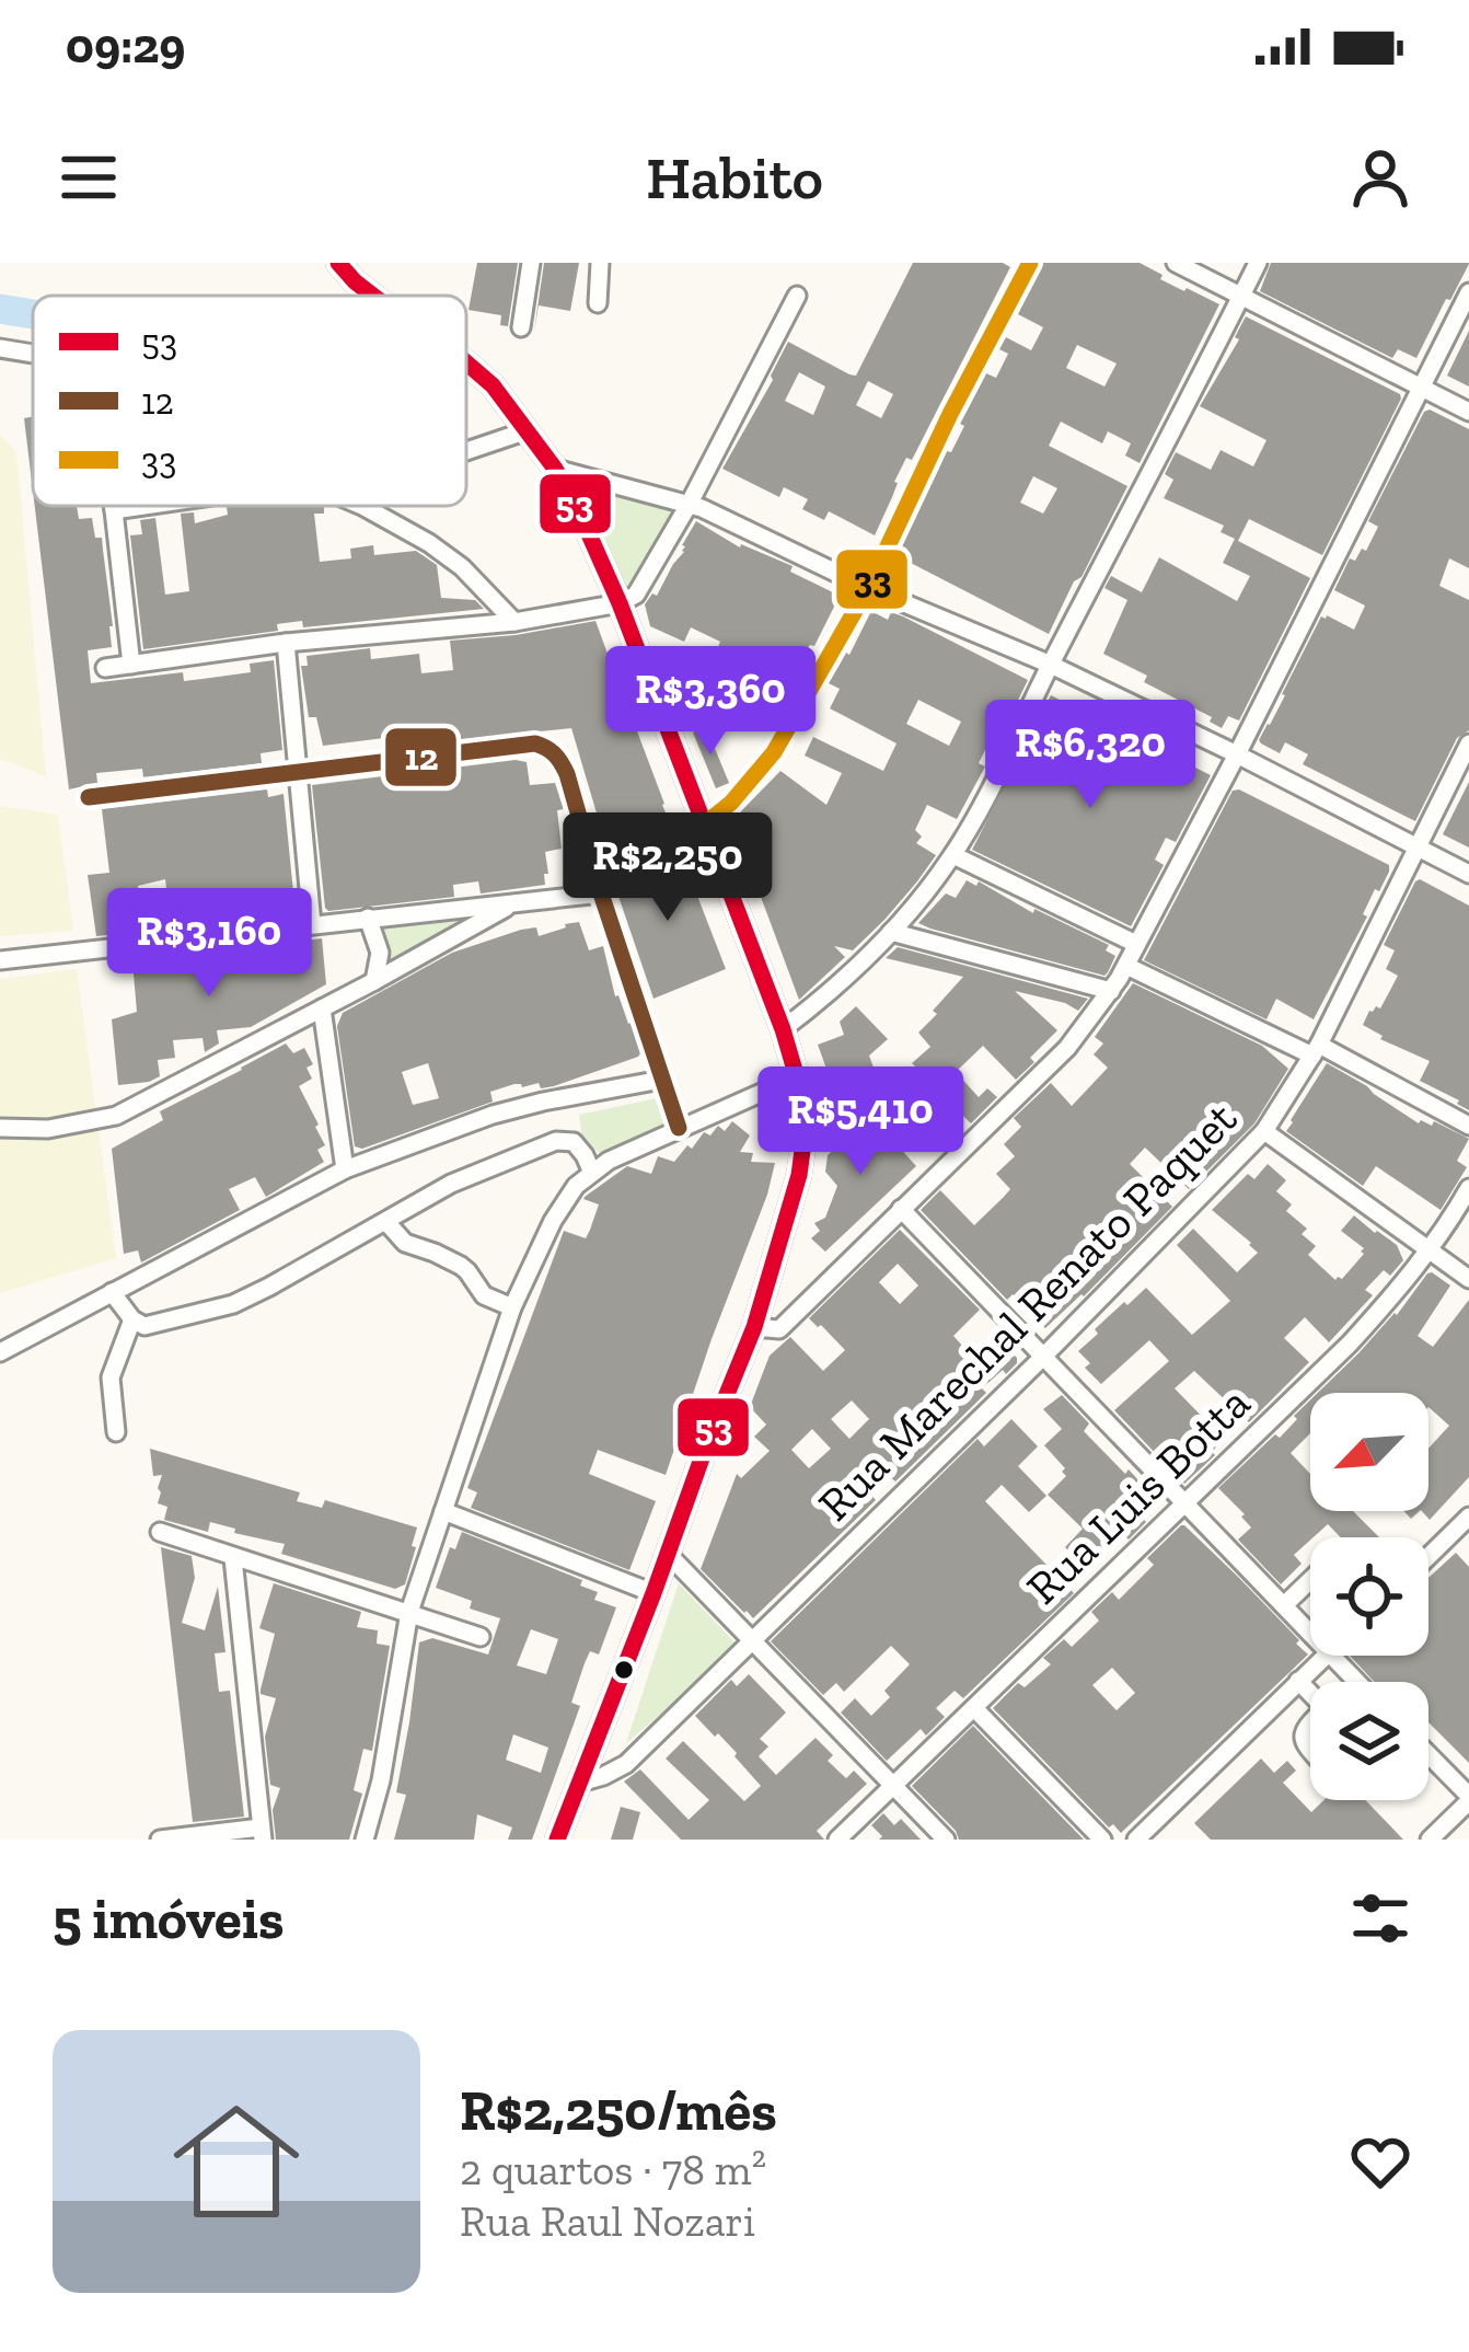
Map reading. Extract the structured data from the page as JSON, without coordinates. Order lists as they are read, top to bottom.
{
  "streets": {
    "street": ["Rua Marechal Renato Paquet", "Rua Luis Botta"]
  },
  "lines": ["transit line 53", "transit line 33", "transit line 12"],
  "legend": ["53", "12", "33"],
  "north": "bottom left",
  "page": {
    "status": "09:29",
    "header": "Habito",
    "price": [
      "R$3,360",
      "R$6,320",
      "R$2,250",
      "R$3,160",
      "R$5,410"
    ],
    "heading": "5 imóveis",
    "list": [
      {
        "name": "R$2,250/mês",
        "note": "2 quartos · 78 m² · Rua Raul Nozari"
      }
    ]
  }
}
